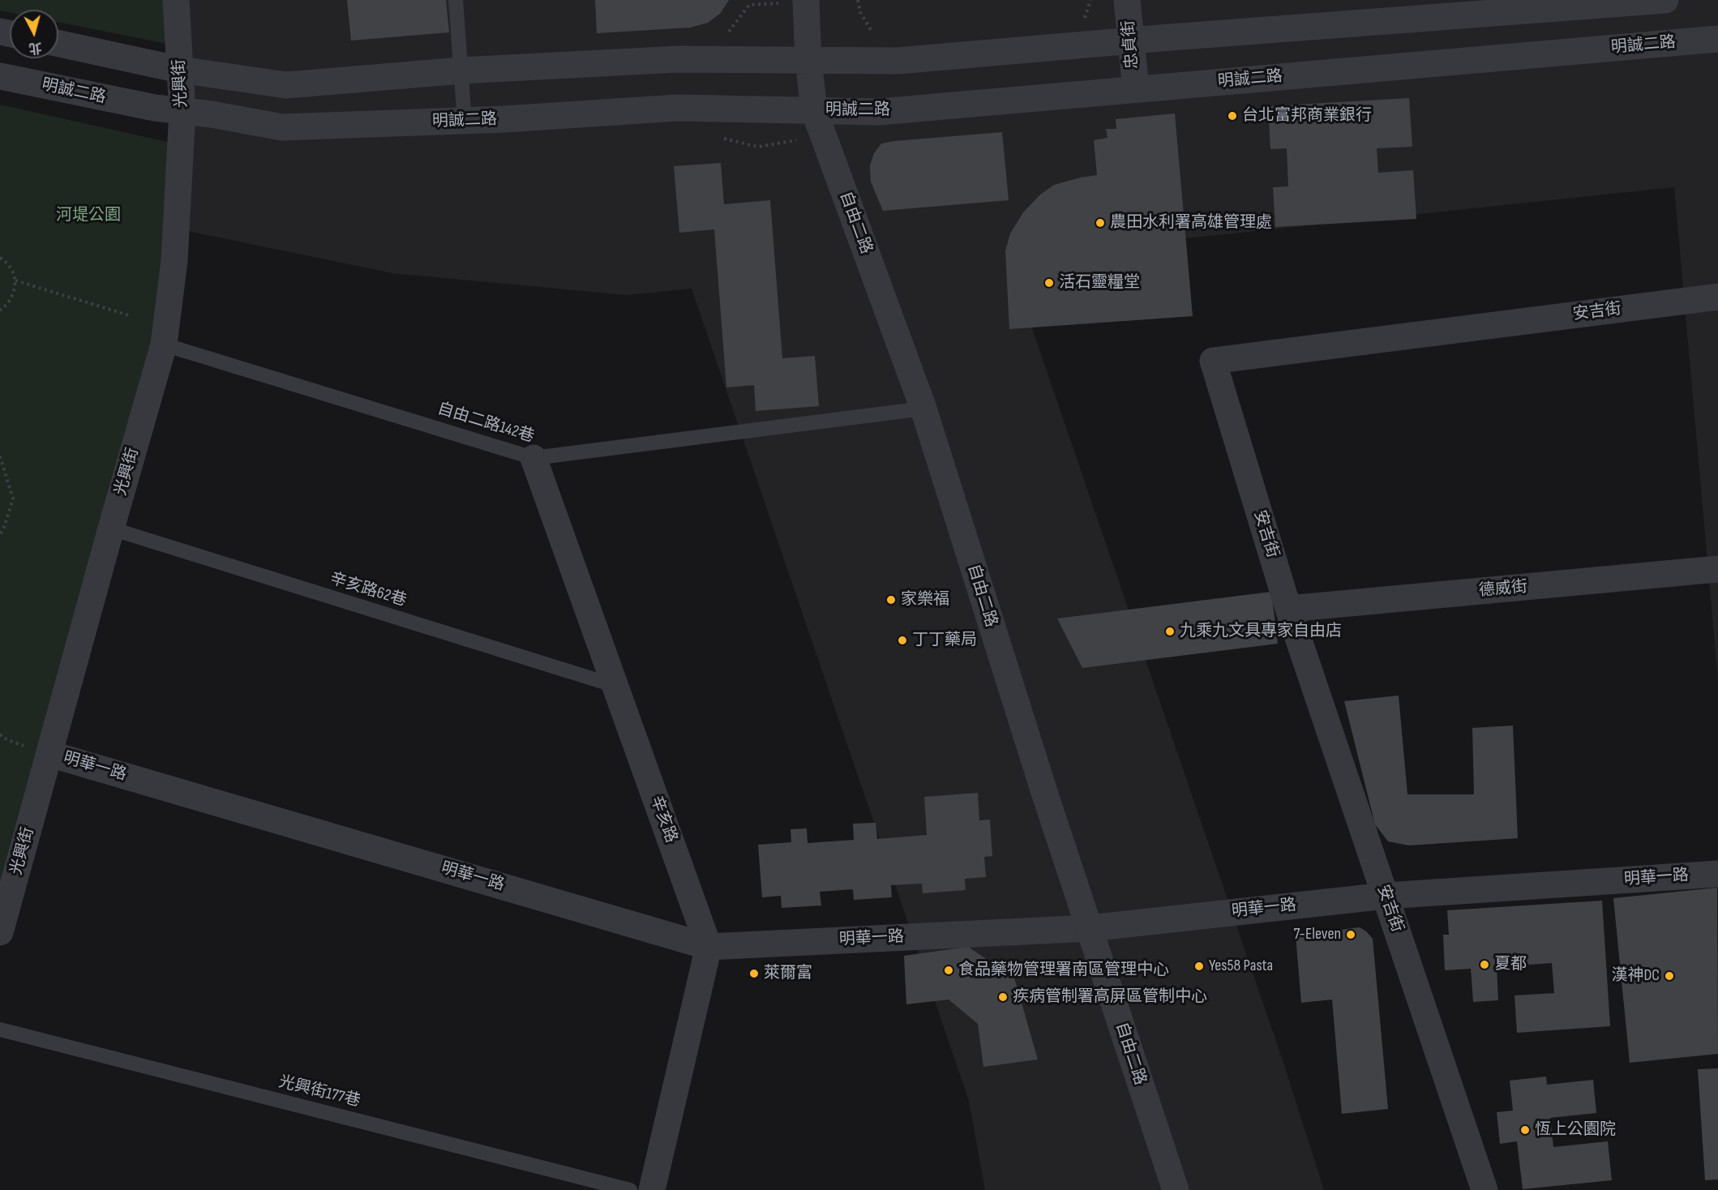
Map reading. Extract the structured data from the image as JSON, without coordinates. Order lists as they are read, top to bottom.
{
  "streets": {
    "street": [
      "忠貞街",
      "明誠二路",
      "光興街",
      "自由二路",
      "安吉街",
      "德威街",
      "明華一路",
      "辛亥路"
    ],
    "lane": ["自由二路142巷", "辛亥路62巷", "光興街177巷"]
  },
  "crossings": [
    ["忠貞街", "明誠二路"],
    ["明誠二路", "光興街"],
    ["明誠二路", "自由二路"],
    ["光興街", "自由二路142巷"],
    ["光興街", "辛亥路62巷"],
    ["光興街", "明華一路"],
    ["自由二路", "自由二路142巷"],
    ["自由二路", "明華一路"],
    ["安吉街", "德威街"],
    ["安吉街", "明華一路"],
    ["自由二路142巷", "辛亥路"],
    ["辛亥路62巷", "辛亥路"],
    ["明華一路", "辛亥路"]
  ],
  "parks": ["河堤公園"],
  "places": [
    "台北富邦商業銀行",
    "農田水利署高雄管理處",
    "活石靈糧堂",
    "家樂福",
    "九乘九文具專家自由店",
    "丁丁藥局",
    "7-Eleven",
    "夏都",
    "Yes58 Pasta",
    "食品藥物管理署南區管理中心",
    "萊爾富",
    "漢神DC",
    "疾病管制署高屏區管制中心",
    "恆上公園院"
  ],
  "north": "bottom"
}
